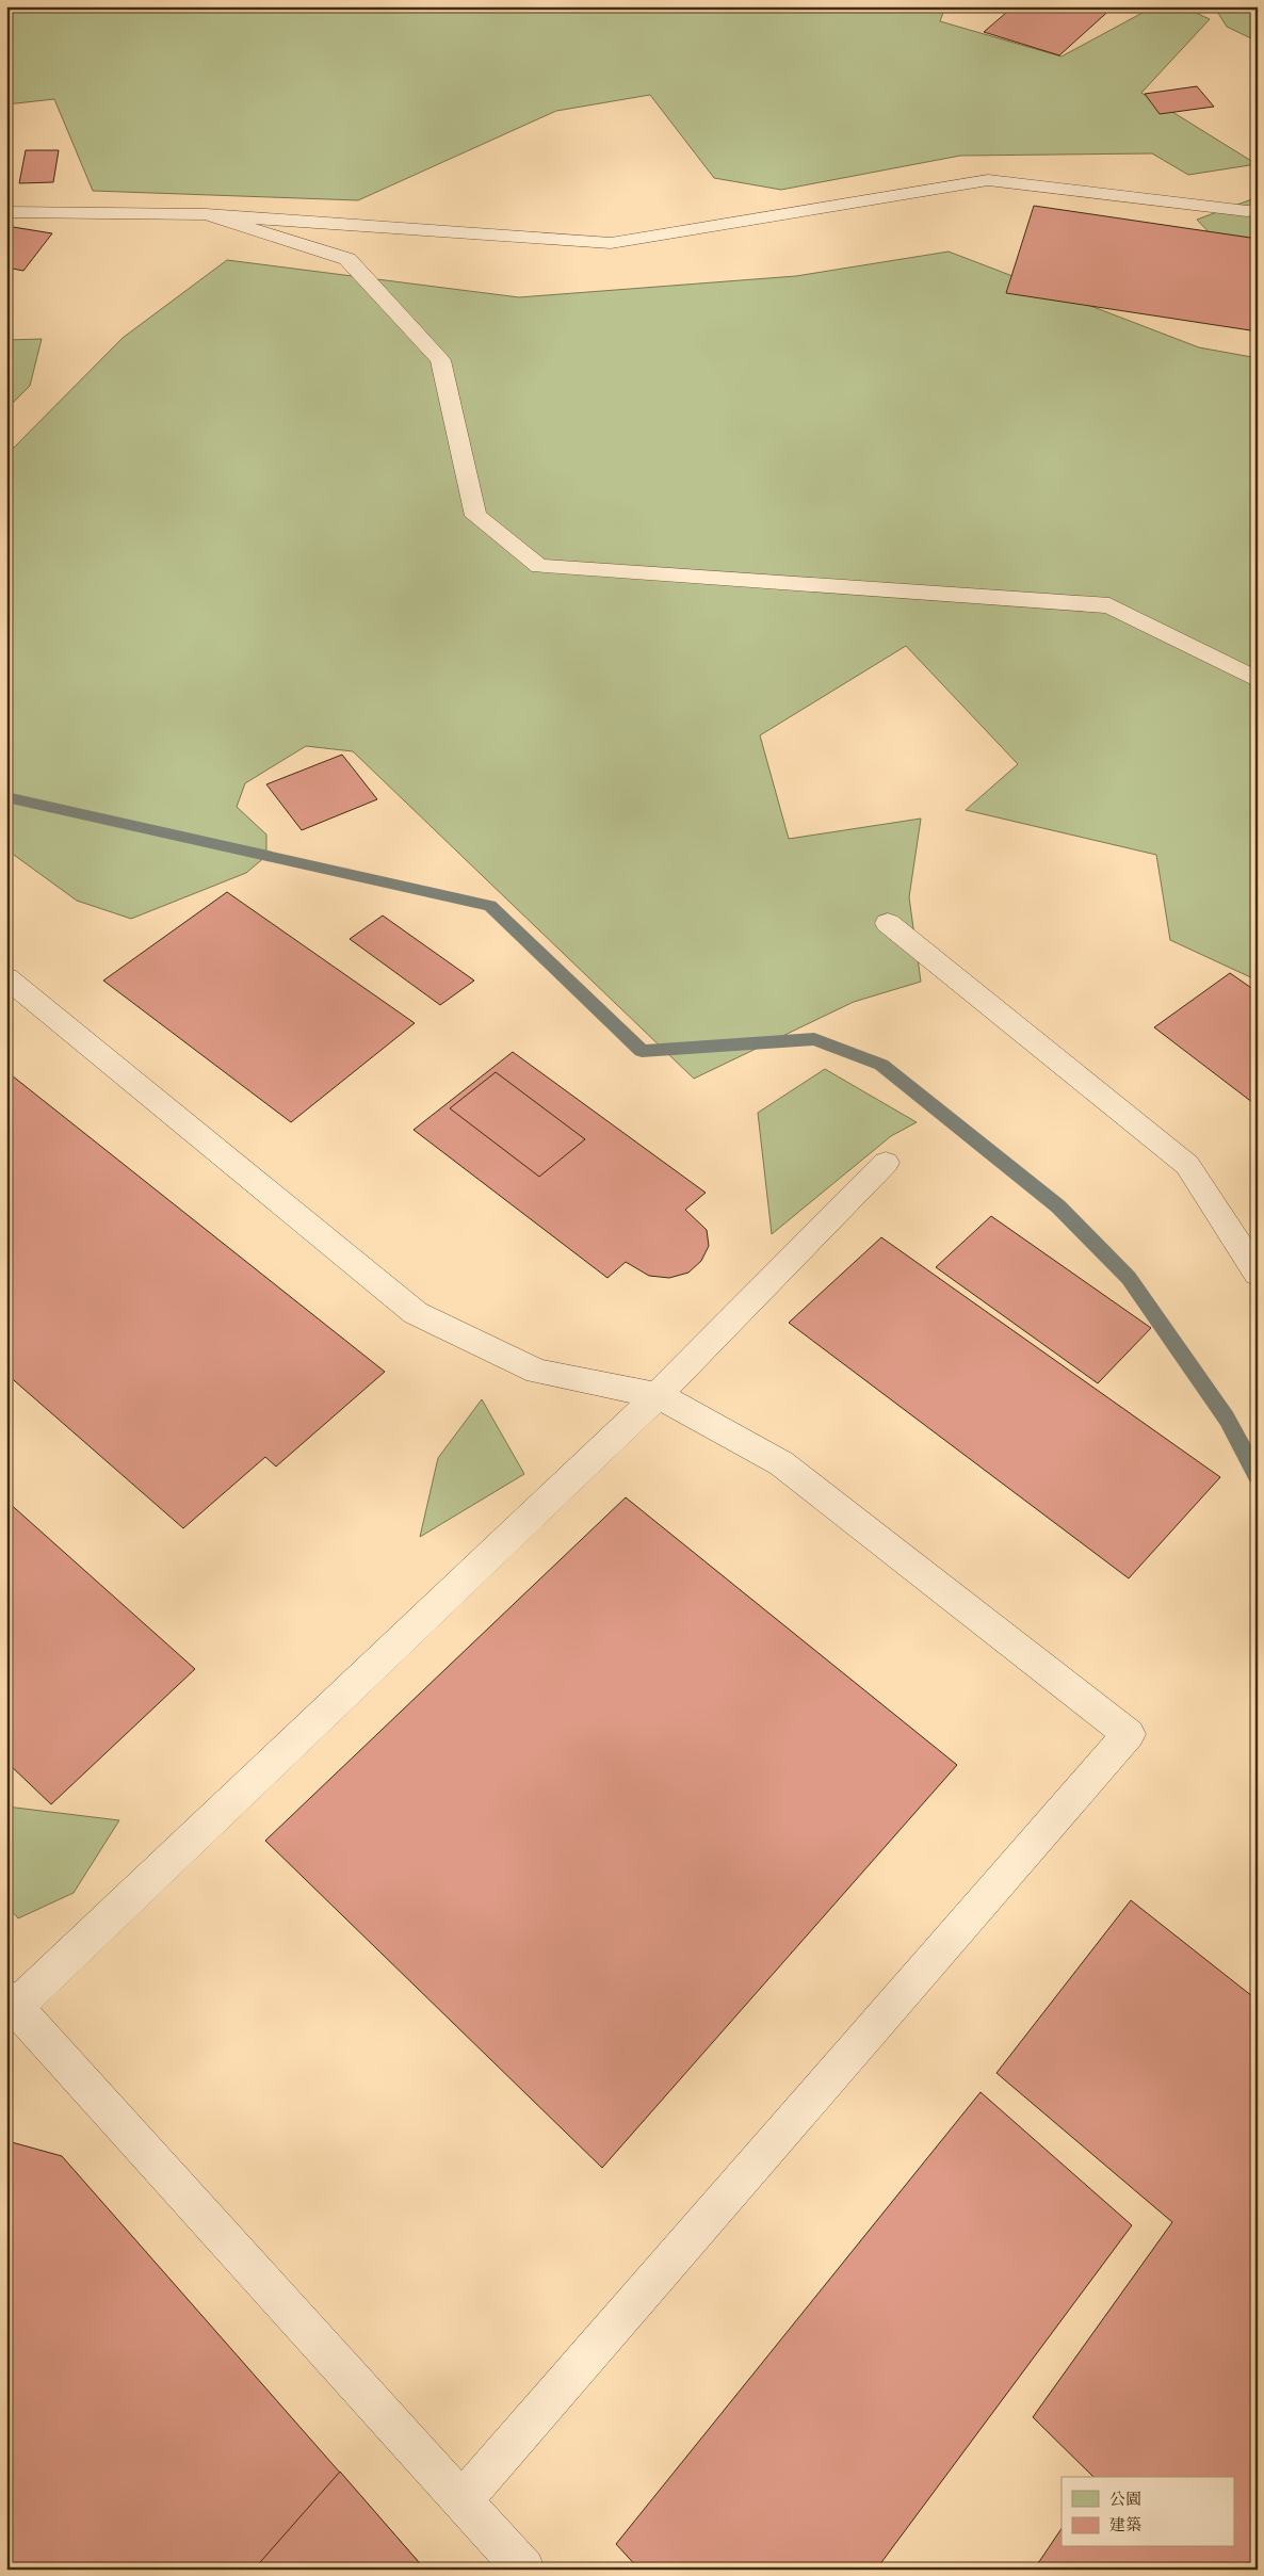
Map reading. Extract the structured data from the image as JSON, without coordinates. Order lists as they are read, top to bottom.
{
  "legend": ["公園", "建築"]
}
